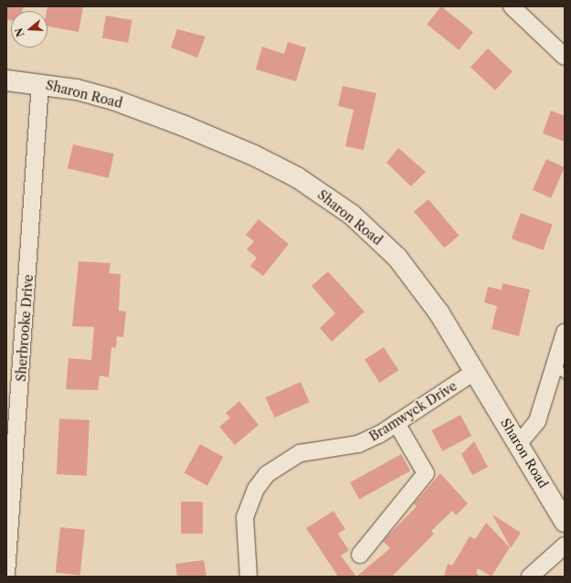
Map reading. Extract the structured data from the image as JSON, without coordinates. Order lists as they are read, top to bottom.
{
  "streets": {
    "main road": ["Sharon Road"],
    "street": ["Sherbrooke Drive", "Bramwyck Drive"]
  },
  "crossings": [
    ["Sharon Road", "Sherbrooke Drive"],
    ["Sharon Road", "Bramwyck Drive"]
  ],
  "north": "left"
}
